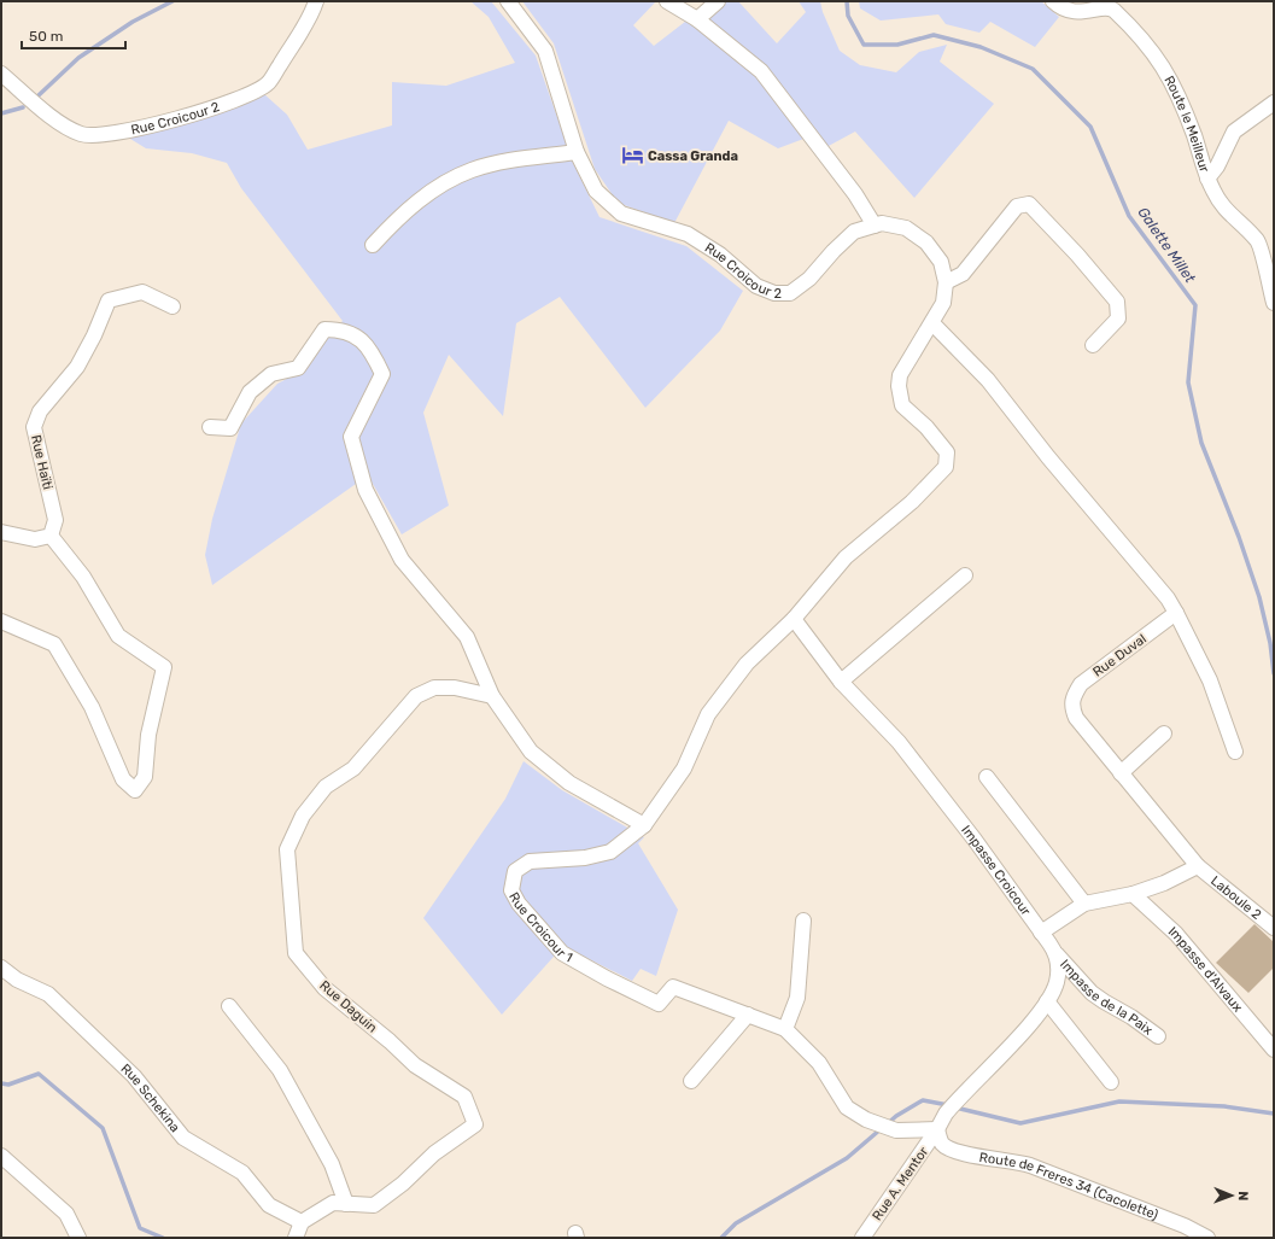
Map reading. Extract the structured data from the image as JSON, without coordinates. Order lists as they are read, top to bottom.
{
  "streets": {
    "street": [
      "Rue Croicour 2",
      "Route le Meilleur",
      "Rue Haïti",
      "Rue Duval",
      "Impasse Croicour",
      "Laboule 2",
      "Rue Croicour 1",
      "Impasse d'Alvaux",
      "Impasse de la Paix",
      "Rue Daguin",
      "Rue Schekina",
      "Rue A. Mentor",
      "Route de Freres 34 (Cacolette)"
    ]
  },
  "crossings": [
    ["Rue Croicour 2", "Impasse Croicour"],
    ["Rue Croicour 2", "Rue Croicour 1"],
    ["Rue Duval", "Laboule 2"],
    ["Impasse Croicour", "Rue Croicour 1"],
    ["Impasse Croicour", "Impasse de la Paix"],
    ["Rue Croicour 1", "Rue A. Mentor"],
    ["Rue Croicour 1", "Route de Freres 34 (Cacolette)"],
    ["Rue Daguin", "Rue Schekina"],
    ["Rue A. Mentor", "Route de Freres 34 (Cacolette)"]
  ],
  "water": ["Galette Millet"],
  "places": {
    "hotel": ["Cassa Granda"]
  },
  "scale_bar": "50 m",
  "north": "right"
}
